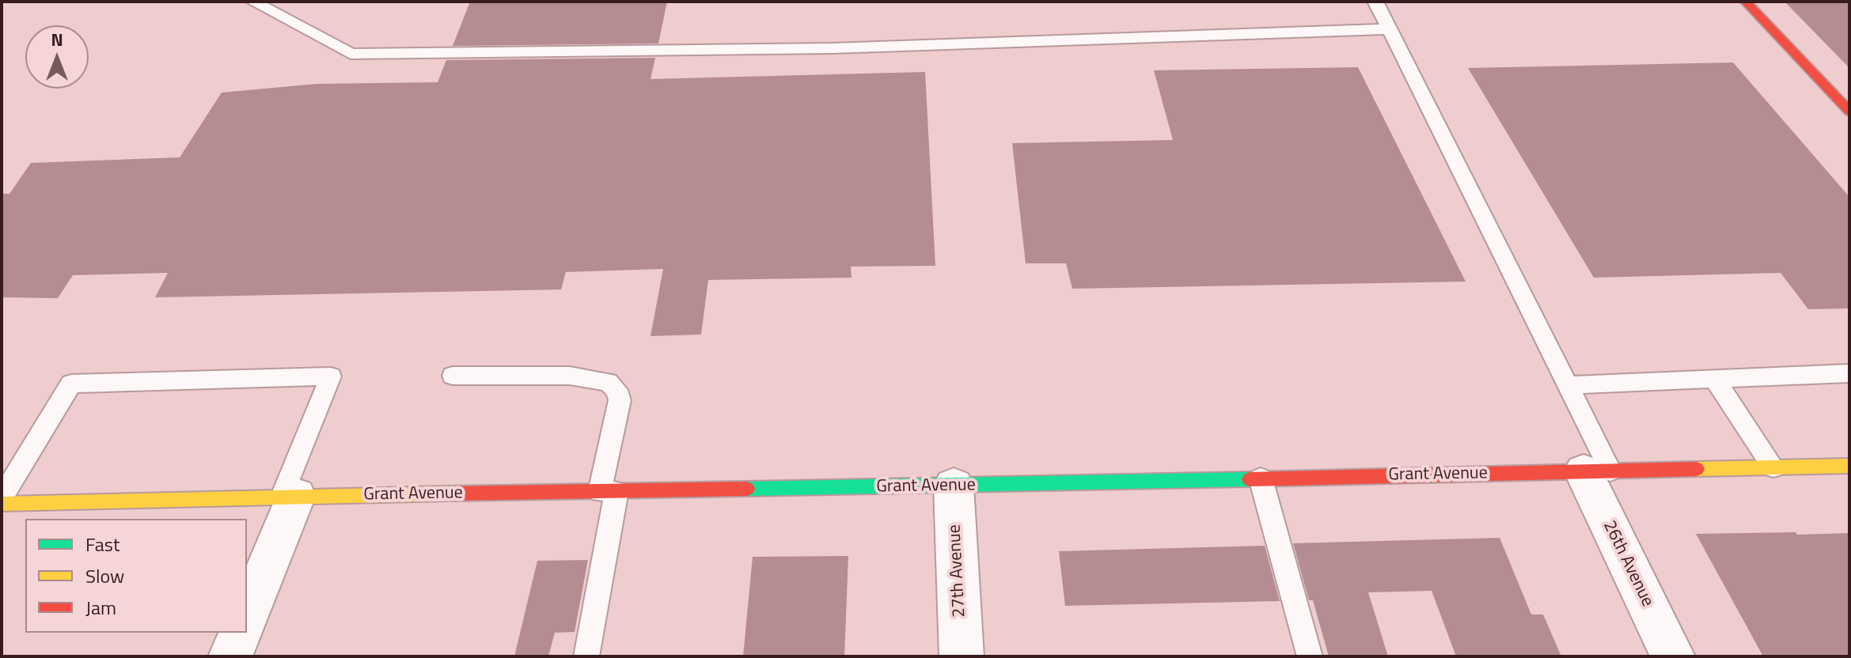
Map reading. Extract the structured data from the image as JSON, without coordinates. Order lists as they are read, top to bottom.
{
  "streets": {
    "street": ["Grant Avenue", "26th Avenue", "27th Avenue"]
  },
  "crossings": [
    ["Grant Avenue", "26th Avenue"],
    ["Grant Avenue", "27th Avenue"]
  ],
  "legend": ["Fast", "Slow", "Jam"],
  "north": "top"
}
